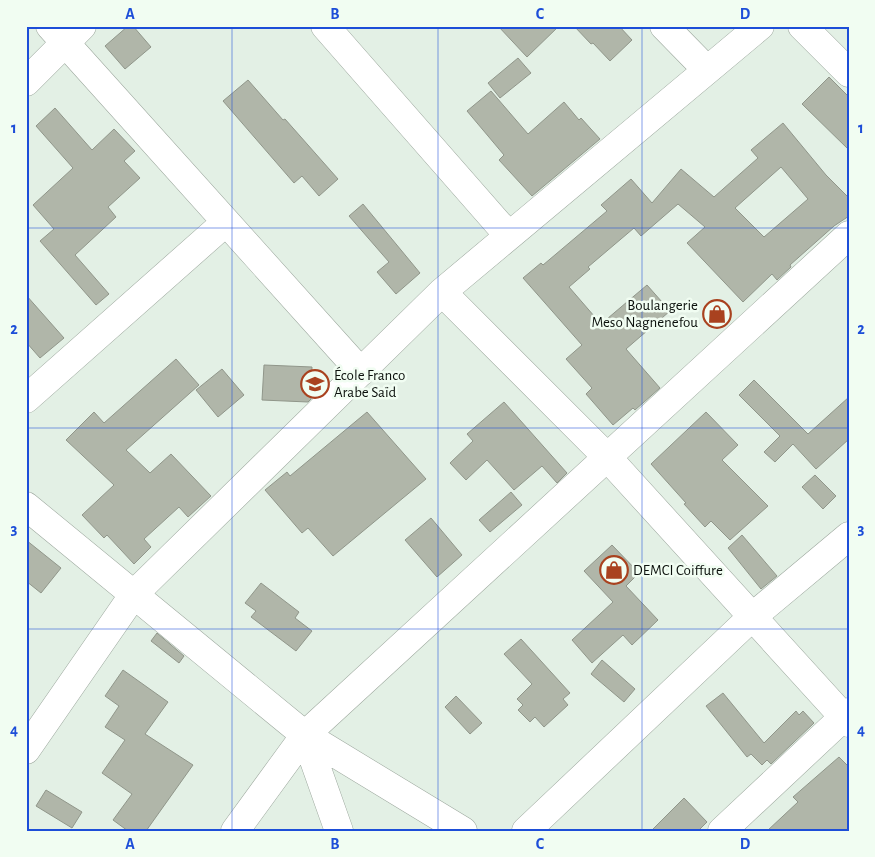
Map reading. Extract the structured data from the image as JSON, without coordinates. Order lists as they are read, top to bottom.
{
  "places": {
    "shop": ["Boulangerie Meso Nagnenefou", "DEMCI Coiffure"],
    "school or university": ["École Franco Arabe Saïd"]
  },
  "grid": {
    "columns": [
      "A",
      "B",
      "C",
      "D"
    ],
    "rows": [
      "1",
      "2",
      "3",
      "4"
    ]
  }
}
